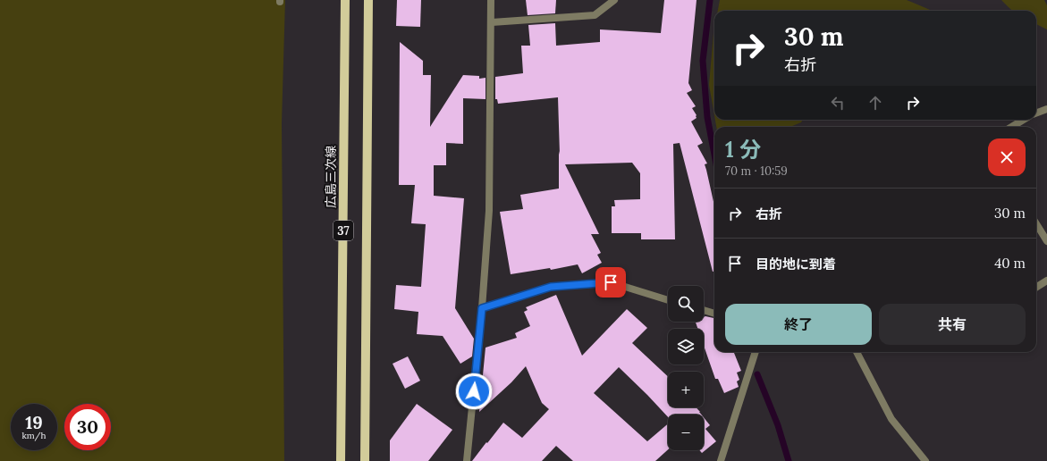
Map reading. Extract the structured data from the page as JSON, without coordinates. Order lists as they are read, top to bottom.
{
  "streets": {
    "main road": ["広島三次線", "37"]
  },
  "page": {
    "turn": ["30 m", "右折"],
    "heading": ["1 分", "70 m · 10:59"],
    "list": [
      {
        "name": "右折",
        "value": "30 m"
      },
      {
        "name": "目的地に到着",
        "value": "40 m"
      }
    ],
    "map_buttons": ["+", "−"],
    "buttons": ["終了", "共有"],
    "speed": "19 km/h",
    "limit": "30"
  }
}
